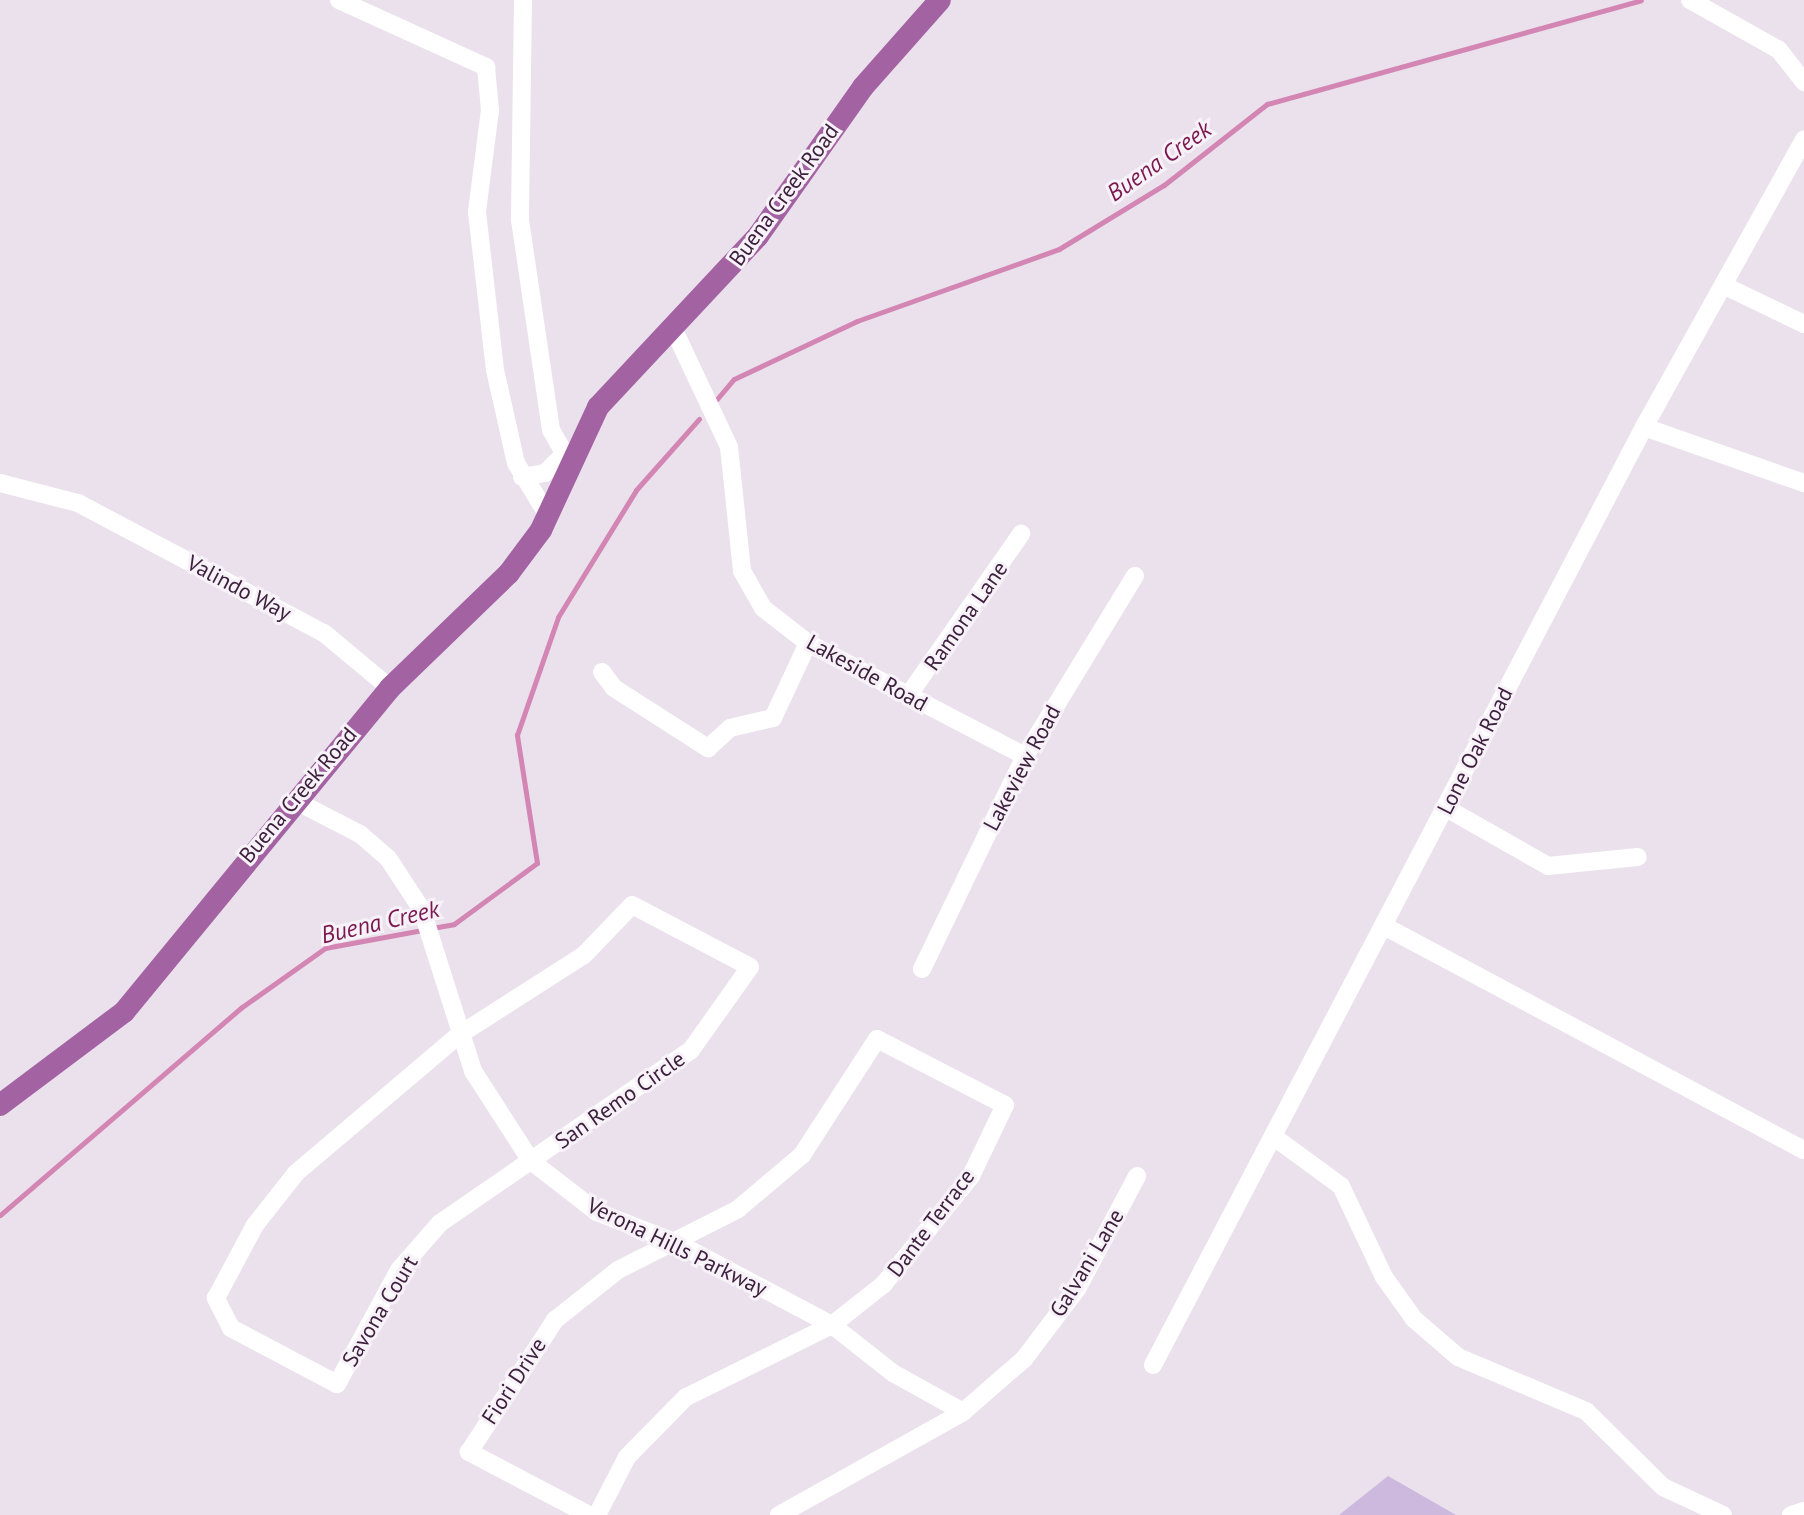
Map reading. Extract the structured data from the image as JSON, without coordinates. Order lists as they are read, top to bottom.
{
  "streets": {
    "main road": ["Buena Creek Road"],
    "street": [
      "Valindo Way",
      "Ramona Lane",
      "Lakeside Road",
      "Lone Oak Road",
      "Lakeview Road",
      "San Remo Circle",
      "Dante Terrace",
      "Verona Hills Parkway",
      "Galvani Lane",
      "Savona Court",
      "Fiori Drive"
    ]
  },
  "crossings": [
    ["Buena Creek Road", "Valindo Way"],
    ["Buena Creek Road", "Lakeside Road"],
    ["Buena Creek Road", "Verona Hills Parkway"],
    ["Ramona Lane", "Lakeside Road"],
    ["Lakeside Road", "Lakeview Road"],
    ["San Remo Circle", "Verona Hills Parkway"],
    ["San Remo Circle", "Savona Court"],
    ["Dante Terrace", "Verona Hills Parkway"],
    ["Dante Terrace", "Fiori Drive"],
    ["Verona Hills Parkway", "Galvani Lane"],
    ["Verona Hills Parkway", "Savona Court"],
    ["Verona Hills Parkway", "Fiori Drive"]
  ],
  "water": ["Buena Creek"]
}
